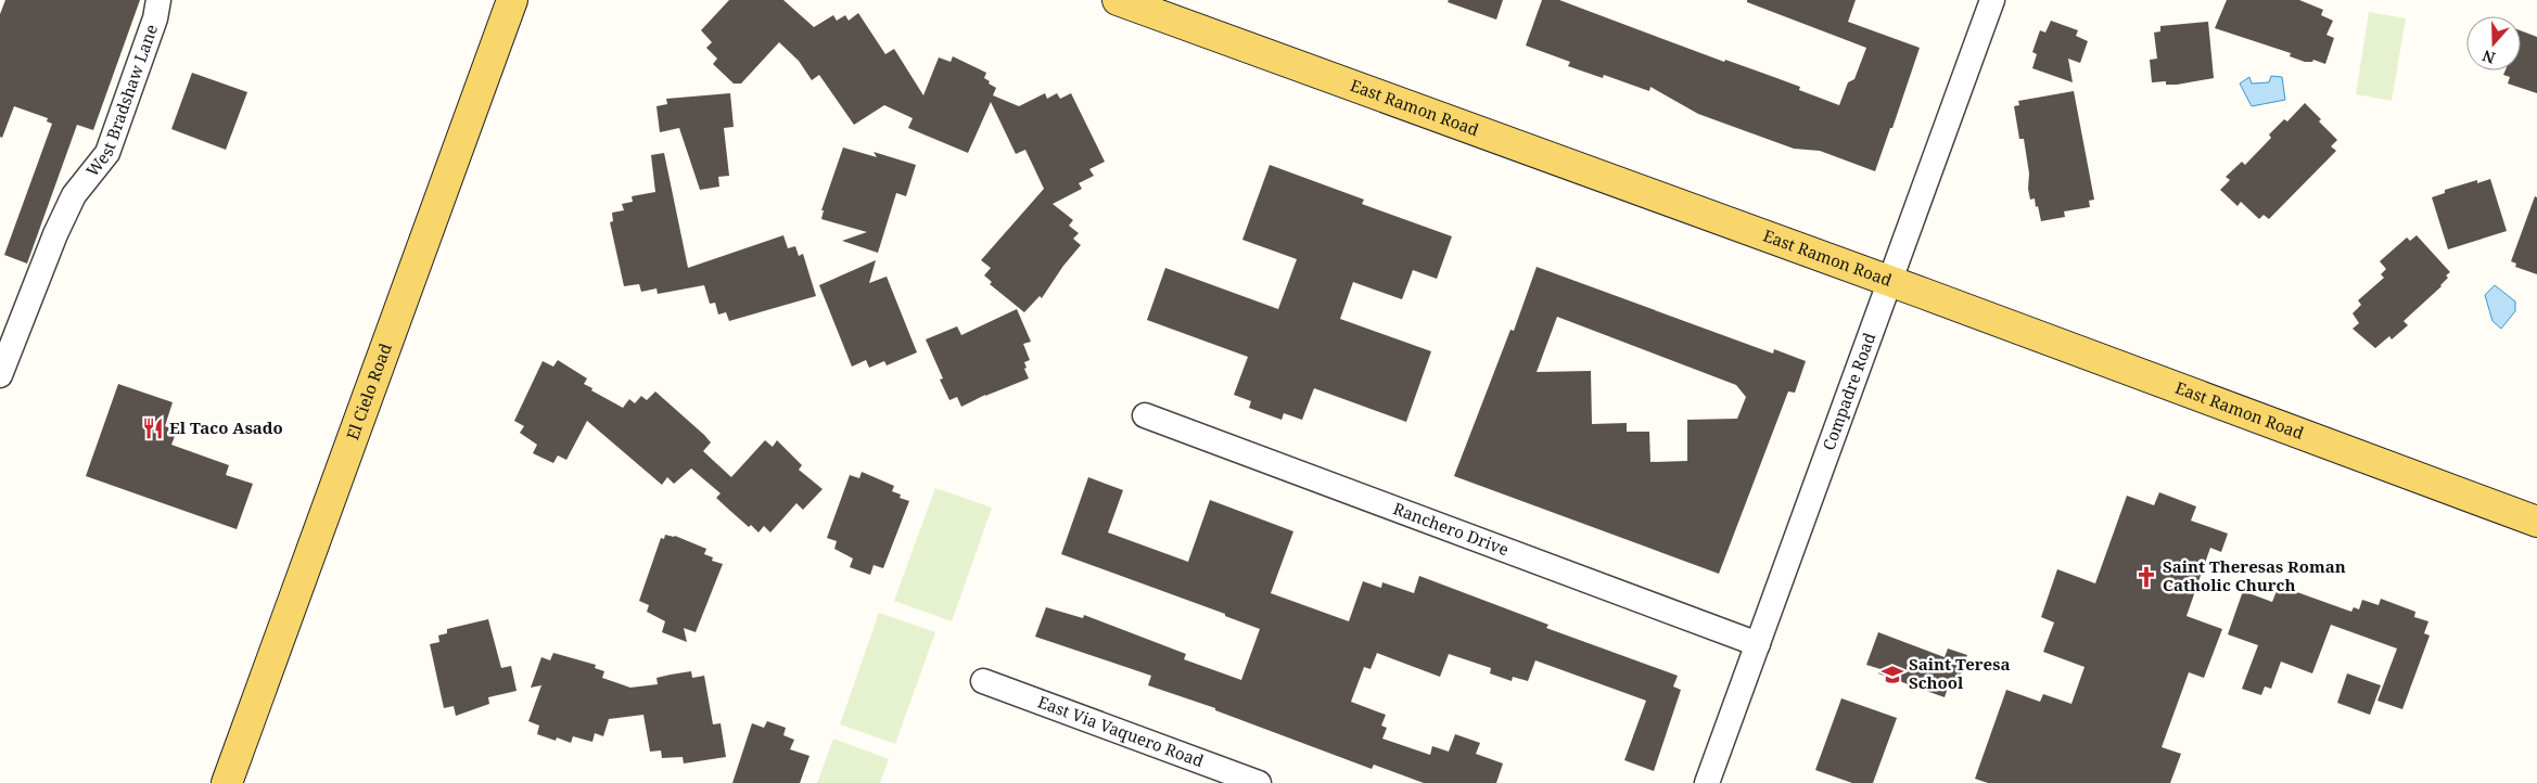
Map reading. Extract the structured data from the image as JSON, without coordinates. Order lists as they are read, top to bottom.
{
  "streets": {
    "main road": ["East Ramon Road", "El Cielo Road"],
    "street": [
      "West Bradshaw Lane",
      "Compadre Road",
      "Ranchero Drive",
      "East Via Vaquero Road"
    ]
  },
  "crossings": [
    ["East Ramon Road", "Compadre Road"],
    ["Compadre Road", "Ranchero Drive"]
  ],
  "places": {
    "restaurant": ["El Taco Asado"],
    "church": ["Saint Theresas Roman Catholic Church"],
    "school or university": ["Saint Teresa School"]
  },
  "north": "bottom"
}
